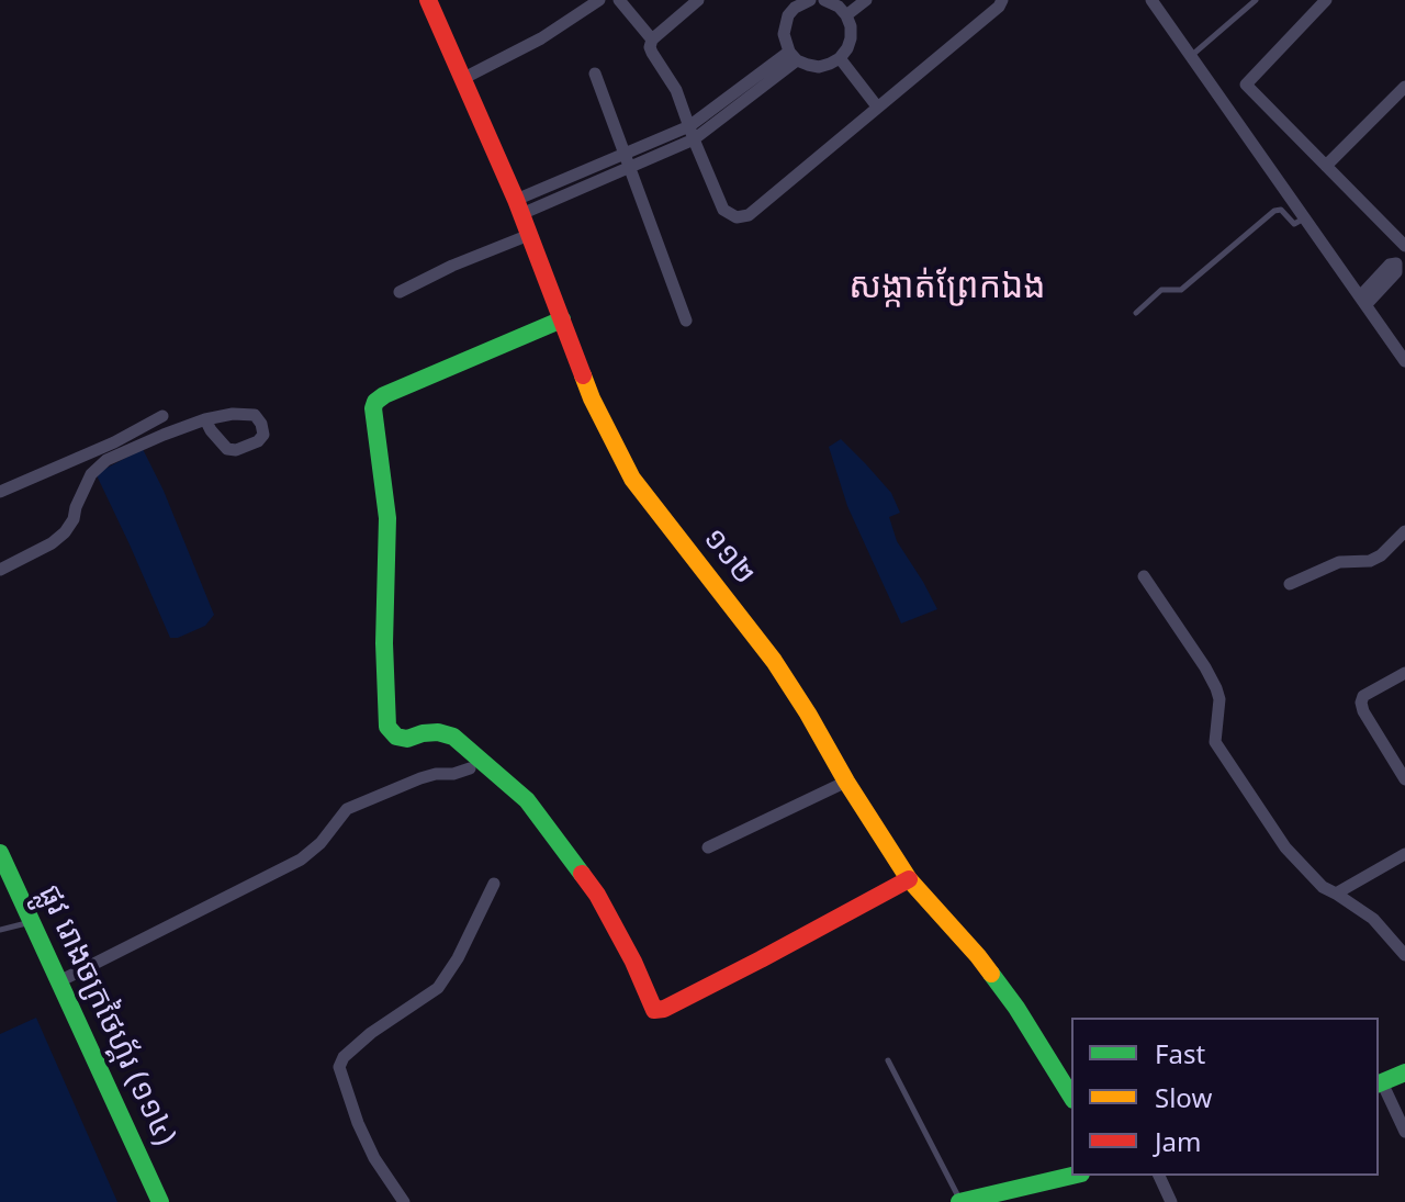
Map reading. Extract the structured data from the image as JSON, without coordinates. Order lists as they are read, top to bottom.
{
  "streets": {
    "main road": ["១១២", "ផ្លូវ រោងចក្រថៃហ្គ័រ (១១៤)"]
  },
  "districts": ["សង្កាត់ព្រែកឯង"],
  "legend": ["Fast", "Slow", "Jam"]
}
